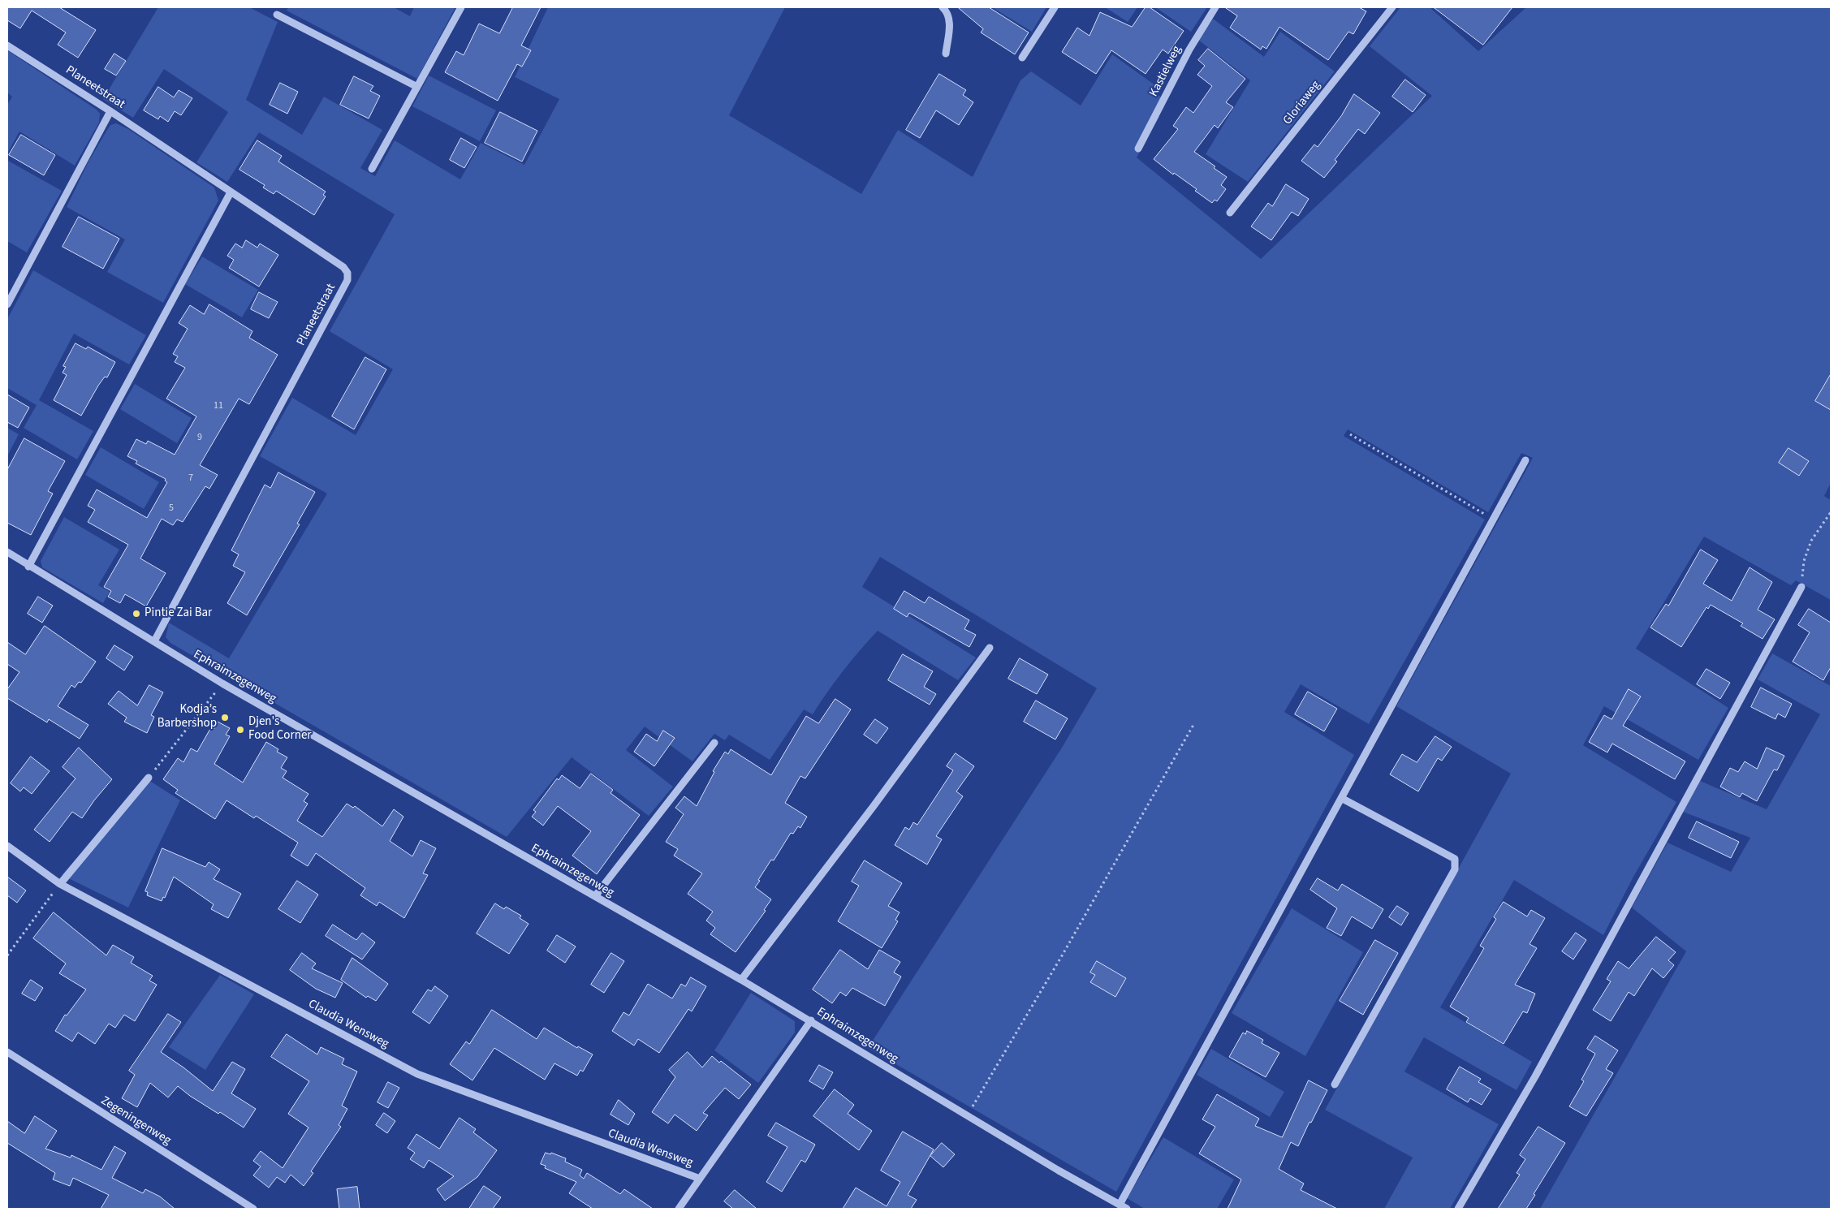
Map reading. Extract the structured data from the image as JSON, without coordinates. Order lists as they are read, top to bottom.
{
  "streets": {
    "street": [
      "Kastielweg",
      "Planeetstraat",
      "Gloriaweg",
      "Ephraimzegenweg",
      "Claudia Wensweg",
      "Zegeningenweg"
    ]
  },
  "crossings": [
    ["Planeetstraat", "Ephraimzegenweg"]
  ],
  "places": ["Pintie Zai Bar", "Kodja’s Barbershop", "Djen's Food Corner"],
  "house_numbers": [
    "11",
    "9",
    "7",
    "5"
  ]
}
